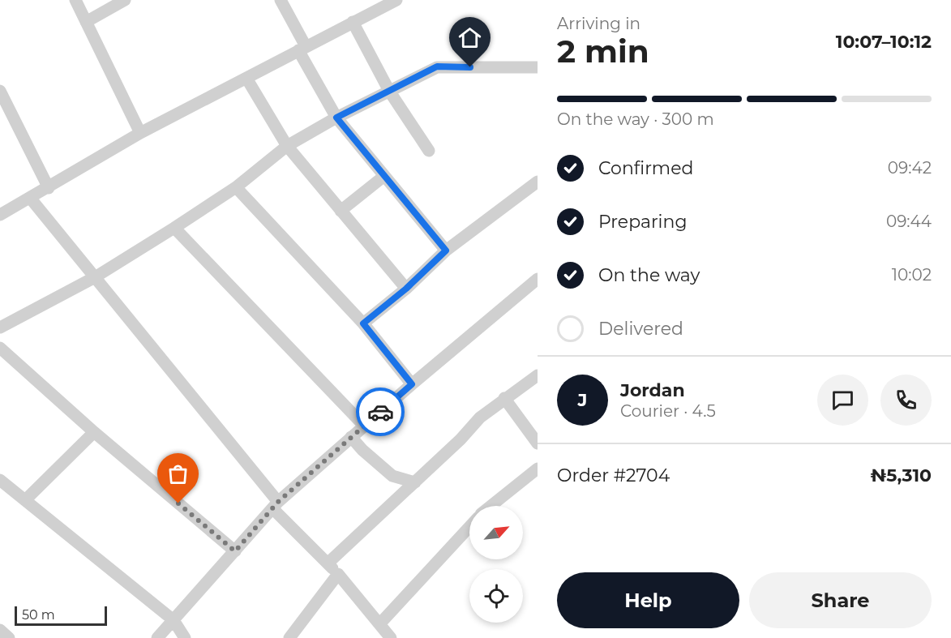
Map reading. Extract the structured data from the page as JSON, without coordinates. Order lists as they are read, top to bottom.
{
  "scale_bar": "50 m",
  "north": "top right",
  "page": {
    "heading": ["2 min", "Arriving in", "10:07–10:12"],
    "panel": [
      "Jordan",
      "Courier · 4.5",
      "Order #2704",
      "₦5,310"
    ],
    "bar": "On the way · 300 m",
    "list": [
      ["Confirmed", "09:42"],
      ["Preparing", "09:44"],
      ["On the way", "10:02"],
      "Delivered"
    ],
    "round": "J",
    "buttons": ["Help", "Share"],
    "scale": "50 m"
  }
}
